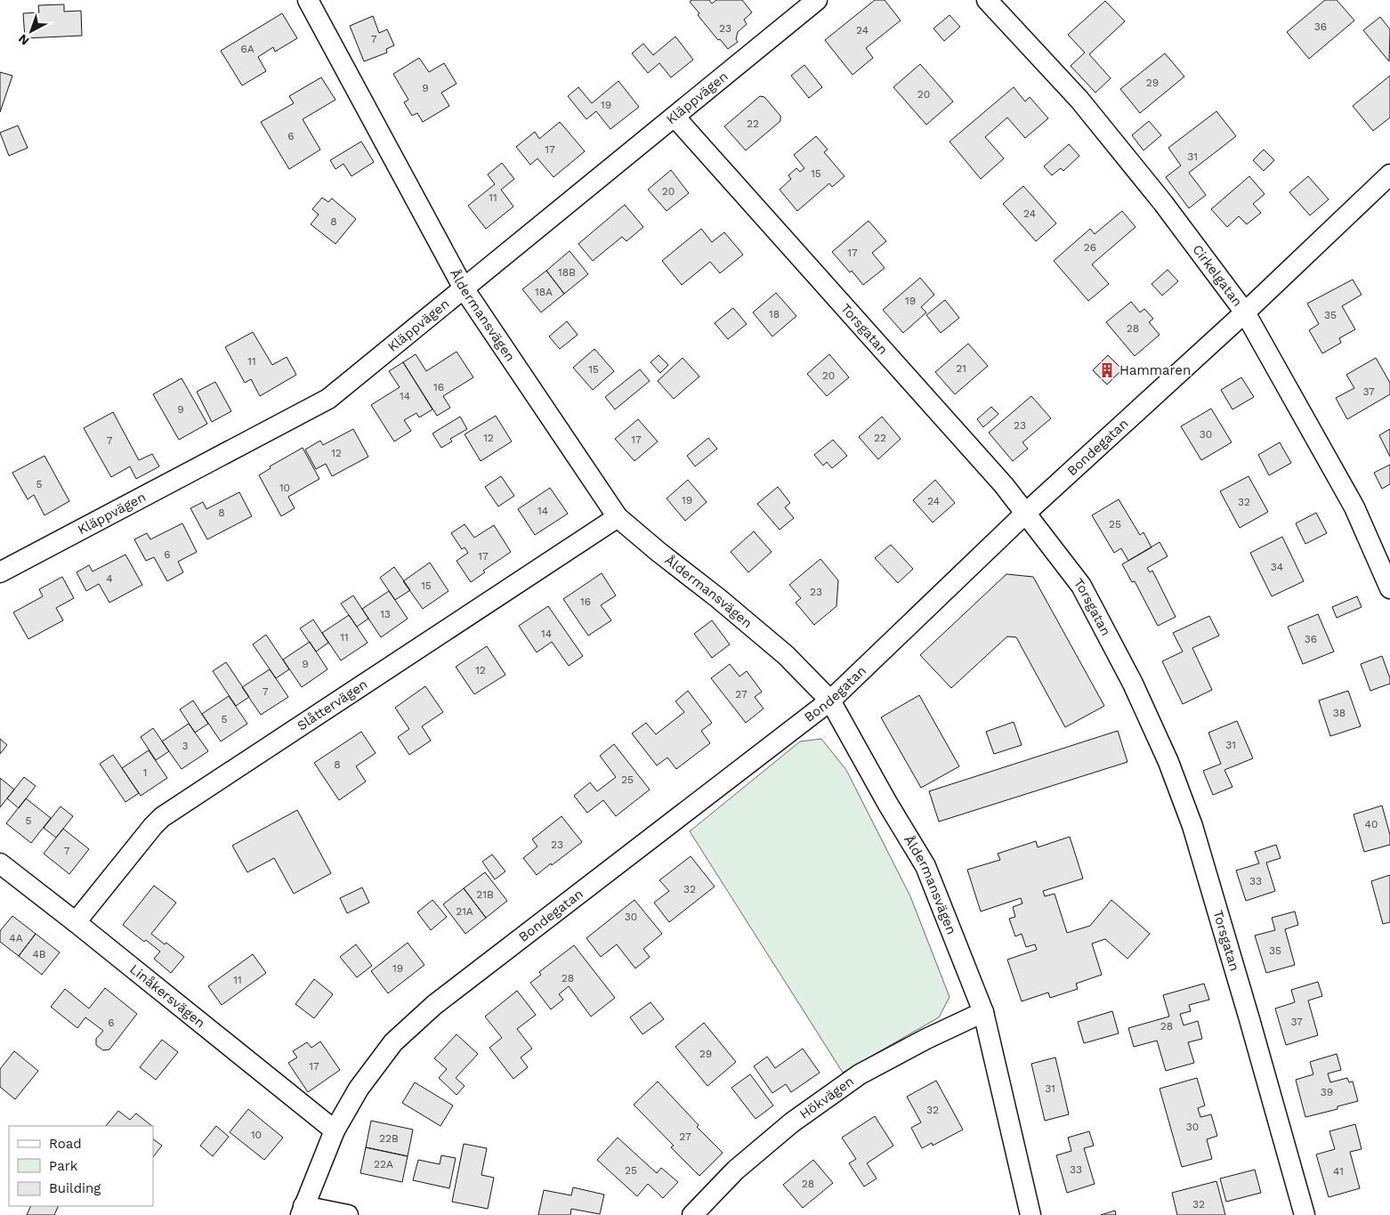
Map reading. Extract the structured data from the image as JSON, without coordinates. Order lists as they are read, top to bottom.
{
  "streets": {
    "street": [
      "Kläppvägen",
      "Cirkelgatan",
      "Åldermansvägen",
      "Torsgatan",
      "Bondegatan",
      "Slåttervägen",
      "Linåkersvägen",
      "Hökvägen"
    ]
  },
  "crossings": [
    ["Kläppvägen", "Åldermansvägen"],
    ["Kläppvägen", "Torsgatan"],
    ["Cirkelgatan", "Bondegatan"],
    ["Åldermansvägen", "Bondegatan"],
    ["Åldermansvägen", "Slåttervägen"],
    ["Åldermansvägen", "Hökvägen"],
    ["Torsgatan", "Bondegatan"],
    ["Bondegatan", "Linåkersvägen"],
    ["Slåttervägen", "Linåkersvägen"]
  ],
  "places": {
    "building": ["Hammaren"]
  },
  "house_numbers": [
    "36",
    "23",
    "24",
    "7",
    "6A",
    "29",
    "9",
    "20",
    "19",
    "22",
    "6",
    "17",
    "31",
    "15",
    "20",
    "11",
    "24",
    "8",
    "26",
    "17",
    "18B",
    "18A",
    "19",
    "18",
    "35",
    "28",
    "11",
    "21",
    "15",
    "20",
    "16",
    "37",
    "14",
    "9",
    "23",
    "30",
    "12",
    "22",
    "17",
    "7",
    "12",
    "5",
    "10",
    "19",
    "24",
    "32",
    "14",
    "8",
    "25",
    "6",
    "17",
    "34",
    "4",
    "15",
    "23",
    "16",
    "13",
    "14",
    "11",
    "36",
    "9",
    "12",
    "7",
    "27",
    "38",
    "5",
    "31",
    "3",
    "8",
    "1",
    "25",
    "5",
    "40",
    "23",
    "7",
    "33",
    "32",
    "21B",
    "21A",
    "30",
    "4A",
    "35",
    "4B",
    "19",
    "28",
    "11",
    "37",
    "6",
    "28",
    "29",
    "17",
    "31",
    "39",
    "32",
    "30",
    "10",
    "27",
    "22B",
    "22A",
    "33",
    "25",
    "41",
    "28",
    "32"
  ],
  "legend": ["Road", "Park", "Building"],
  "north": "bottom left"
}
